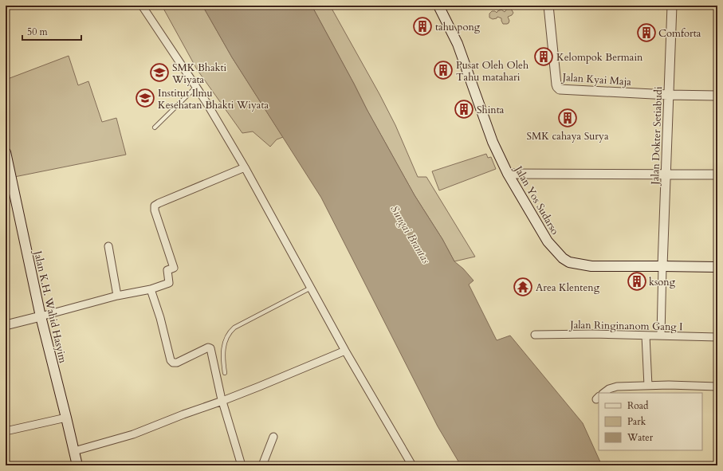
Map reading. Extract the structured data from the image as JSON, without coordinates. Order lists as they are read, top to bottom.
{
  "streets": {
    "main road": ["Jalan Yos Sudarso", "Jalan K.H. Wahid Hasyim"],
    "street": ["Jalan Kyai Maja", "Jalan Dokter Setiabudi", "Jalan Ringinanom Gang I"]
  },
  "crossings": [
    ["Jalan Kyai Maja", "Jalan Dokter Setiabudi"],
    ["Jalan Dokter Setiabudi", "Jalan Yos Sudarso"]
  ],
  "water": ["Sungai Brantas"],
  "places": {
    "building": [
      "tahu pong",
      "Comforta",
      "Kelompok Bermain",
      "Pusat Oleh Oleh Tahu matahari",
      "Shinta",
      "SMK cahaya Surya",
      "ksong"
    ],
    "school or university": ["SMK Bhakti Wiyata", "Institut Ilmu Kesehatan Bhakti Wiyata"],
    "temple": ["Area Klenteng"]
  },
  "legend": ["Road", "Park", "Water"],
  "scale_bar": "50 m"
}
